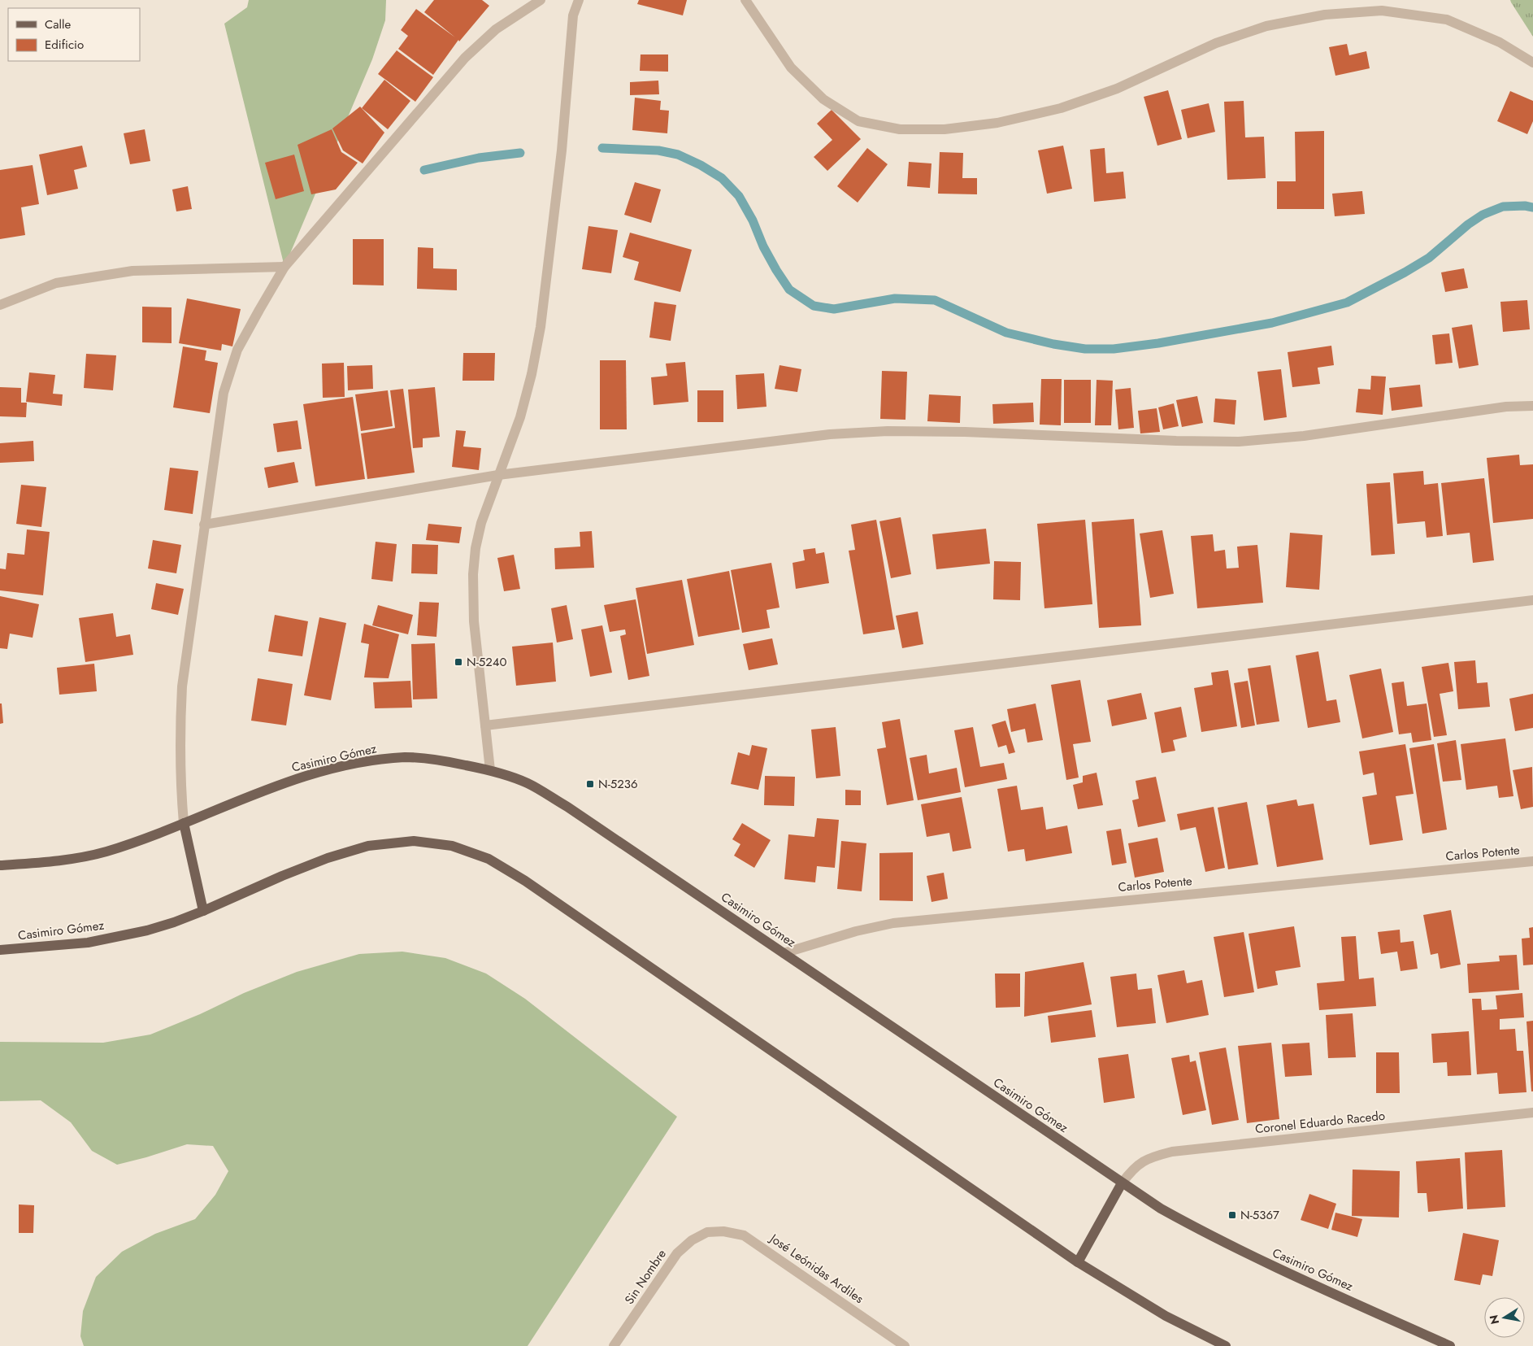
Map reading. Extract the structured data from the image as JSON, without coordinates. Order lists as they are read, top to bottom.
{
  "streets": {
    "main road": ["Casimiro Gómez"],
    "street": [
      "Carlos Potente",
      "Coronel Eduardo Racedo",
      "José Leónidas Ardiles",
      "Sin Nombre"
    ]
  },
  "crossings": [
    ["Casimiro Gómez", "Carlos Potente"],
    ["Casimiro Gómez", "Coronel Eduardo Racedo"],
    ["José Leónidas Ardiles", "Sin Nombre"]
  ],
  "places": {
    "transit": ["N-5240", "N-5236", "N-5367"]
  },
  "legend": ["Calle", "Edificio"],
  "north": "left"
}
